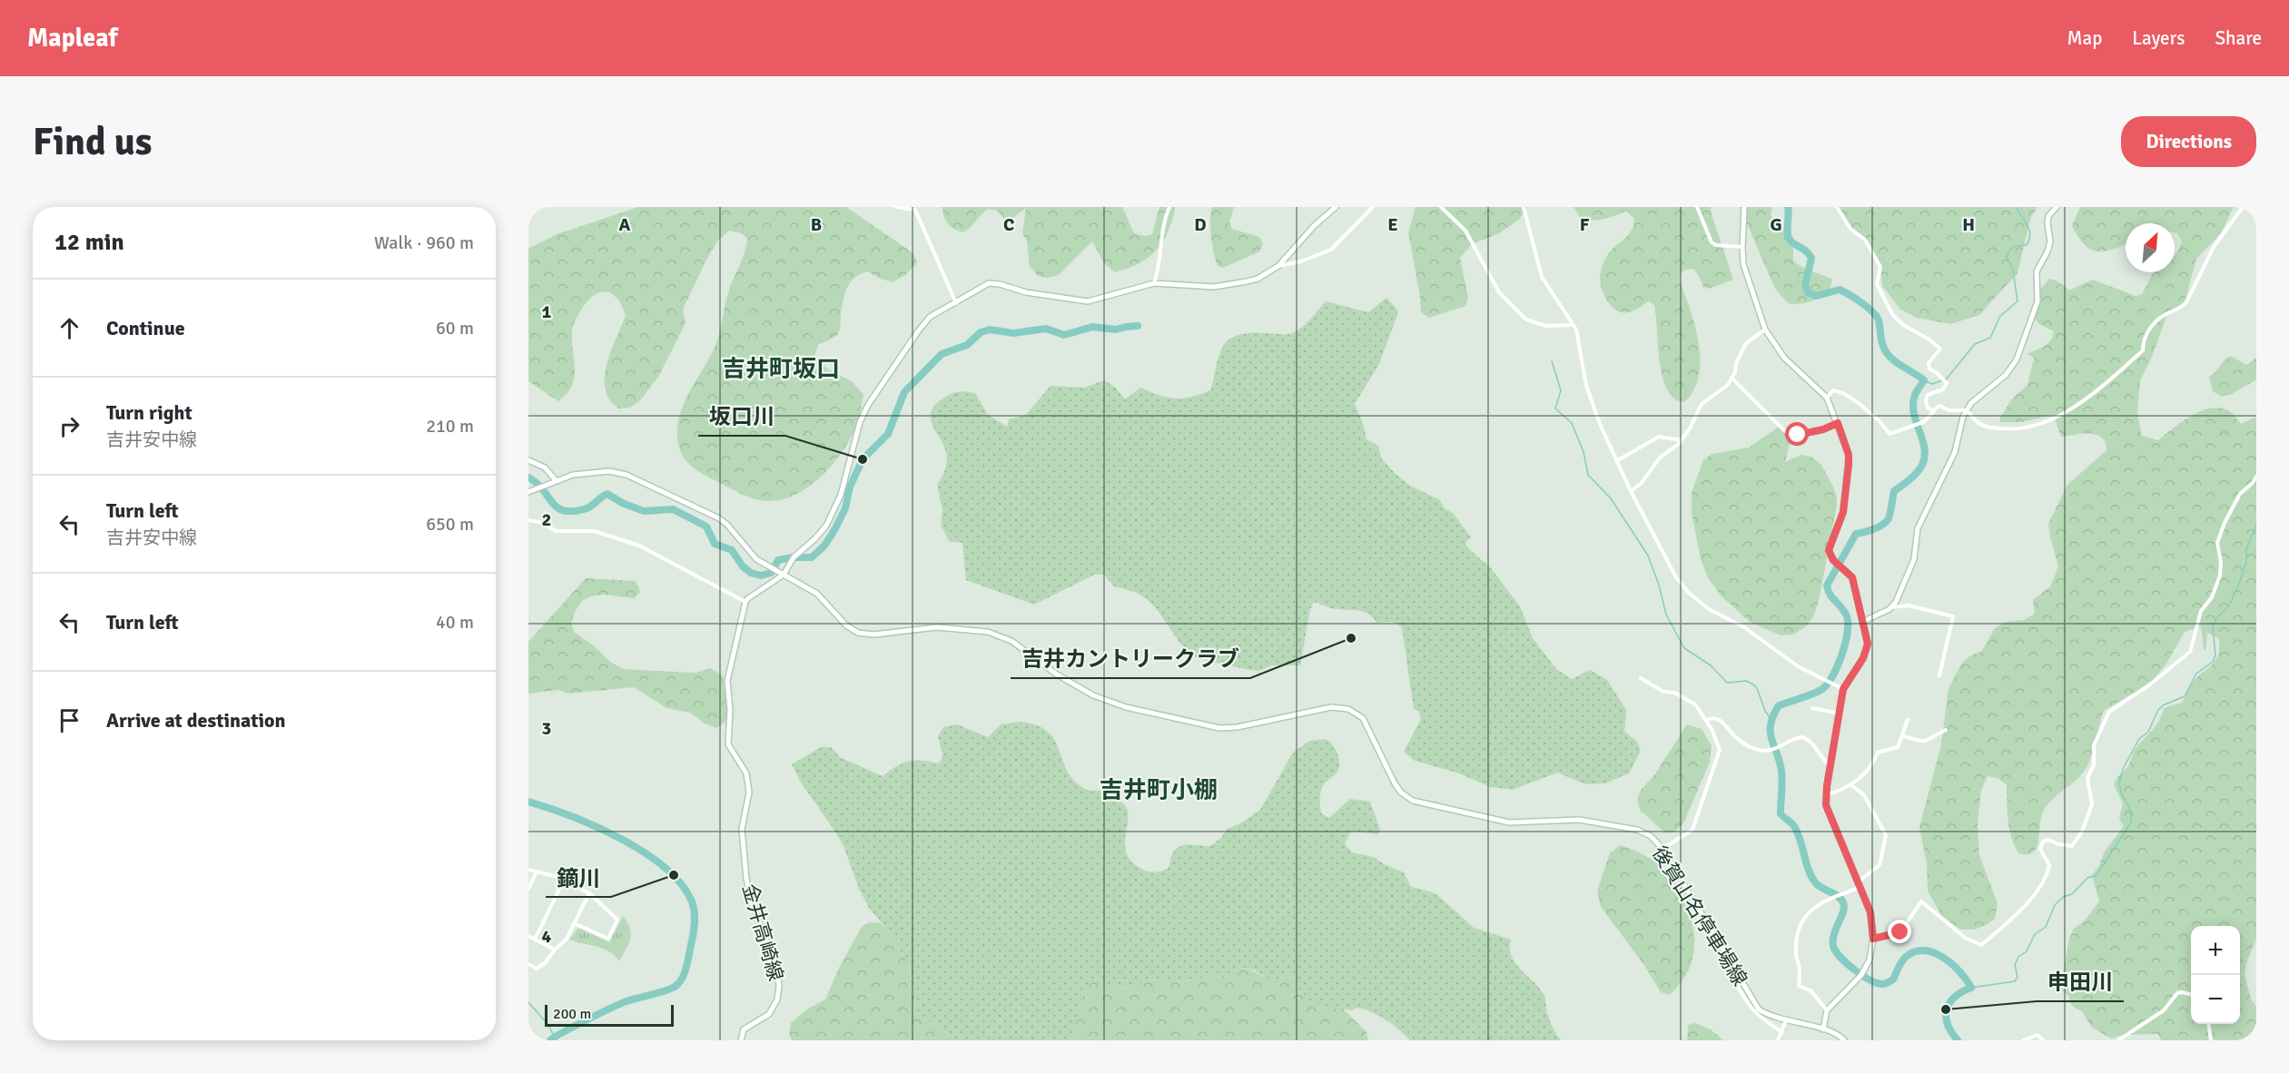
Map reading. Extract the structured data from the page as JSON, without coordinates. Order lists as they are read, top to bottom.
{
  "streets": {
    "main road": ["後賀山名停車場線", "金井高崎線"]
  },
  "districts": ["吉井町坂口", "吉井町小棚"],
  "places": [
    "坂口川",
    "吉井カントリークラブ",
    "鏑川",
    "申田川"
  ],
  "scale_bar": "200 m",
  "north": "top right",
  "page": {
    "header": "Mapleaf",
    "nav": ["Map", "Layers", "Share"],
    "buttons": "Directions",
    "title": "Find us",
    "heading": ["12 min", "Walk · 960 m"],
    "list": [
      ["Continue", "60 m"],
      ["Turn right", "吉井安中線", "210 m"],
      ["Turn left", "吉井安中線", "650 m"],
      ["Turn left", "40 m"],
      "Arrive at destination"
    ],
    "map_buttons": ["+", "−"],
    "scale": "200 m"
  },
  "grid": {
    "columns": [
      "A",
      "B",
      "C",
      "D",
      "E",
      "F",
      "G",
      "H"
    ],
    "rows": [
      "1",
      "2",
      "3",
      "4"
    ]
  }
}
